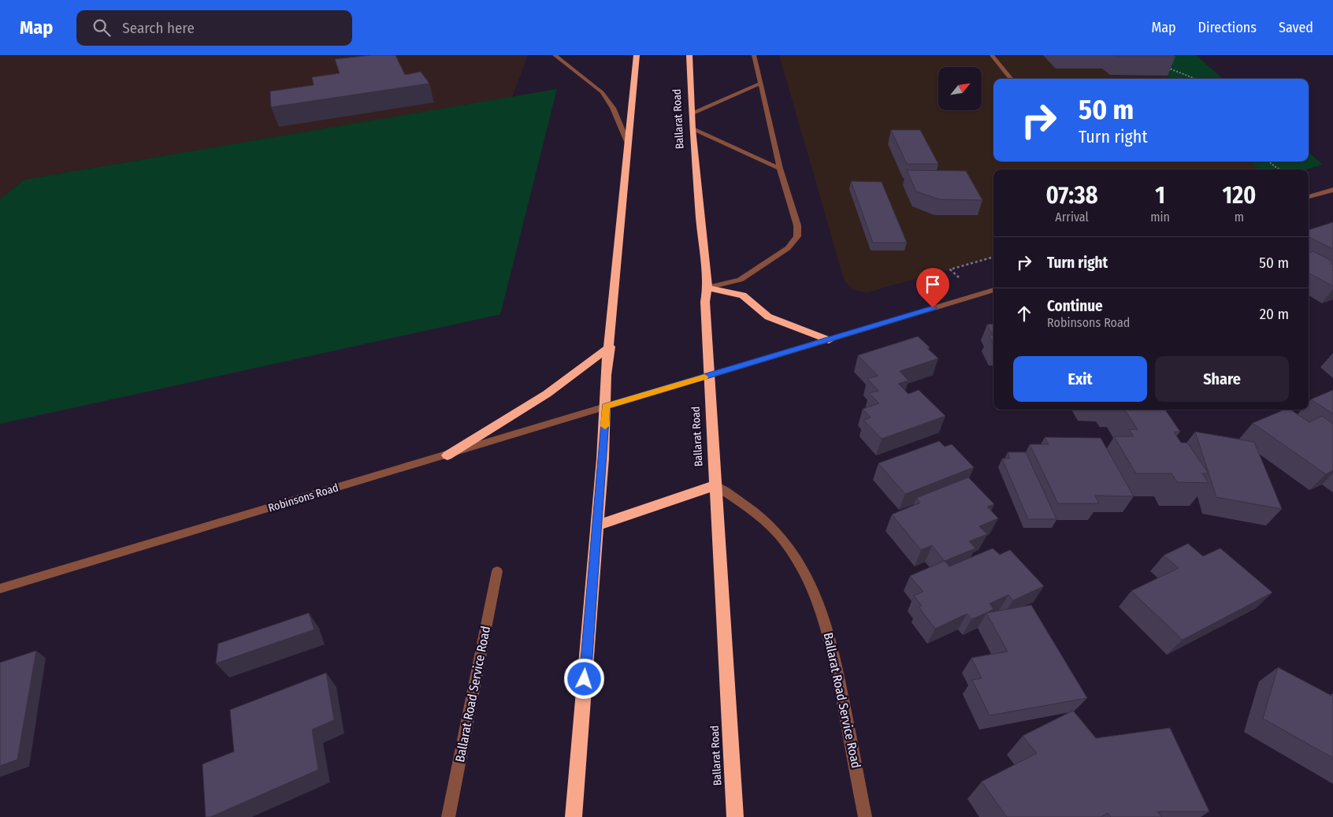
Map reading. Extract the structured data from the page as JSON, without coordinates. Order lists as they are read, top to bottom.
{
  "streets": {
    "highway": ["Ballarat Road"],
    "street": ["Robinsons Road", "Ballarat Road Service Road"]
  },
  "crossings": [
    ["Ballarat Road", "Robinsons Road"],
    ["Ballarat Road", "Ballarat Road Service Road"]
  ],
  "north": "top right",
  "page": {
    "header": "Map",
    "search": "Search here",
    "nav": ["Map", "Directions", "Saved"],
    "turn": ["50 m", "Turn right"],
    "eta": [
      "07:38",
      "Arrival",
      "1",
      "min",
      "120",
      "m"
    ],
    "list": [
      {
        "name": "Turn right",
        "value": "50 m"
      },
      {
        "name": "Continue",
        "note": "Robinsons Road",
        "value": "20 m"
      }
    ],
    "buttons": ["Exit", "Share"]
  }
}
